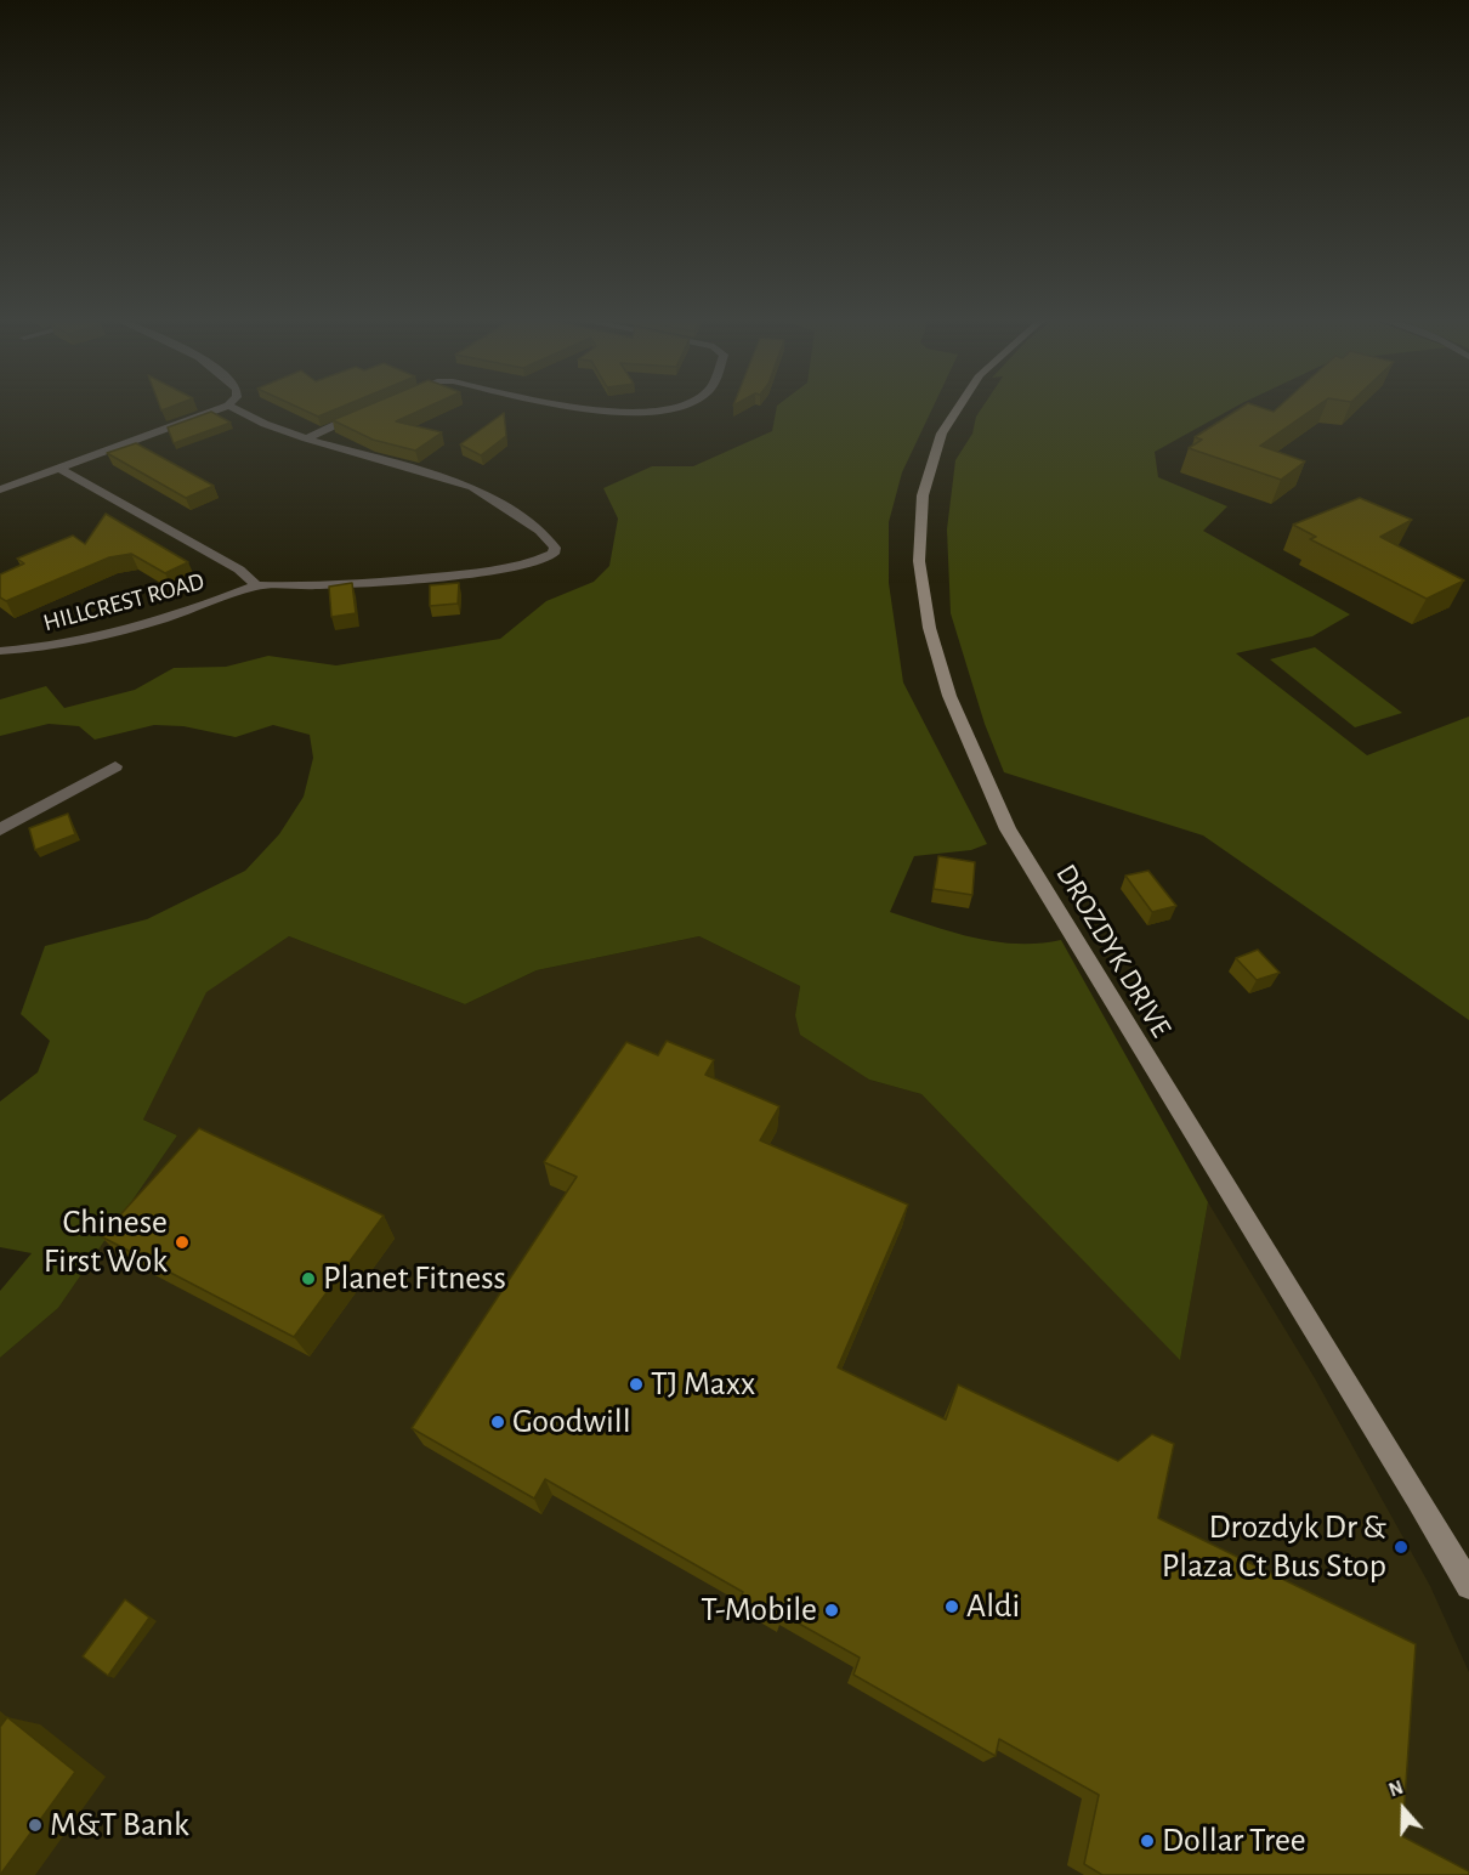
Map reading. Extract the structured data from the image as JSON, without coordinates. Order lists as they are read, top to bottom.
{
  "streets": {
    "street": ["HILLCREST ROAD", "DROZDYK DRIVE"]
  },
  "places": [
    "Chinese First Wok",
    "Planet Fitness",
    "TJ Maxx",
    "Goodwill",
    "Drozdyk Dr & Plaza Ct Bus Stop",
    "Aldi",
    "T-Mobile",
    "M&T Bank",
    "Dollar Tree"
  ],
  "north": "top"
}
